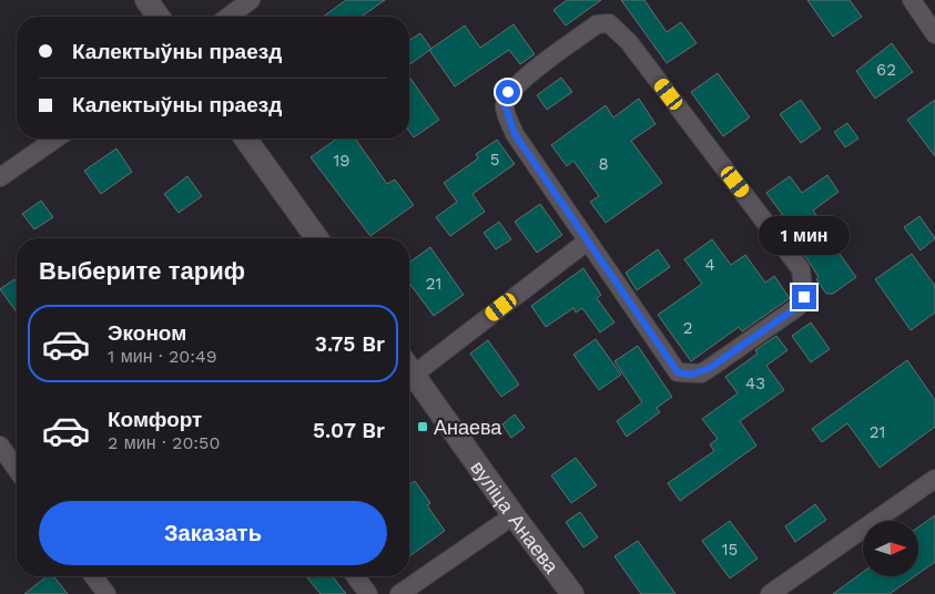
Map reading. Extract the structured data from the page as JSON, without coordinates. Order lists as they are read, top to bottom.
{
  "streets": {
    "street": ["вуліца Анаева"]
  },
  "places": {
    "transit": ["Анаева"]
  },
  "house_numbers": [
    "62",
    "5",
    "19",
    "8",
    "4",
    "21",
    "2",
    "43",
    "21",
    "15"
  ],
  "north": "right",
  "page": {
    "banner": ["Калектыўны праезд", "Калектыўны праезд"],
    "bubble": "1 мин",
    "heading": "Выберите тариф",
    "list": [
      {
        "name": "Эконом",
        "note": "1 мин · 20:49",
        "value": "3.75 Br"
      },
      {
        "name": "Комфорт",
        "note": "2 мин · 20:50",
        "value": "5.07 Br"
      }
    ],
    "buttons": "Заказать"
  }
}
